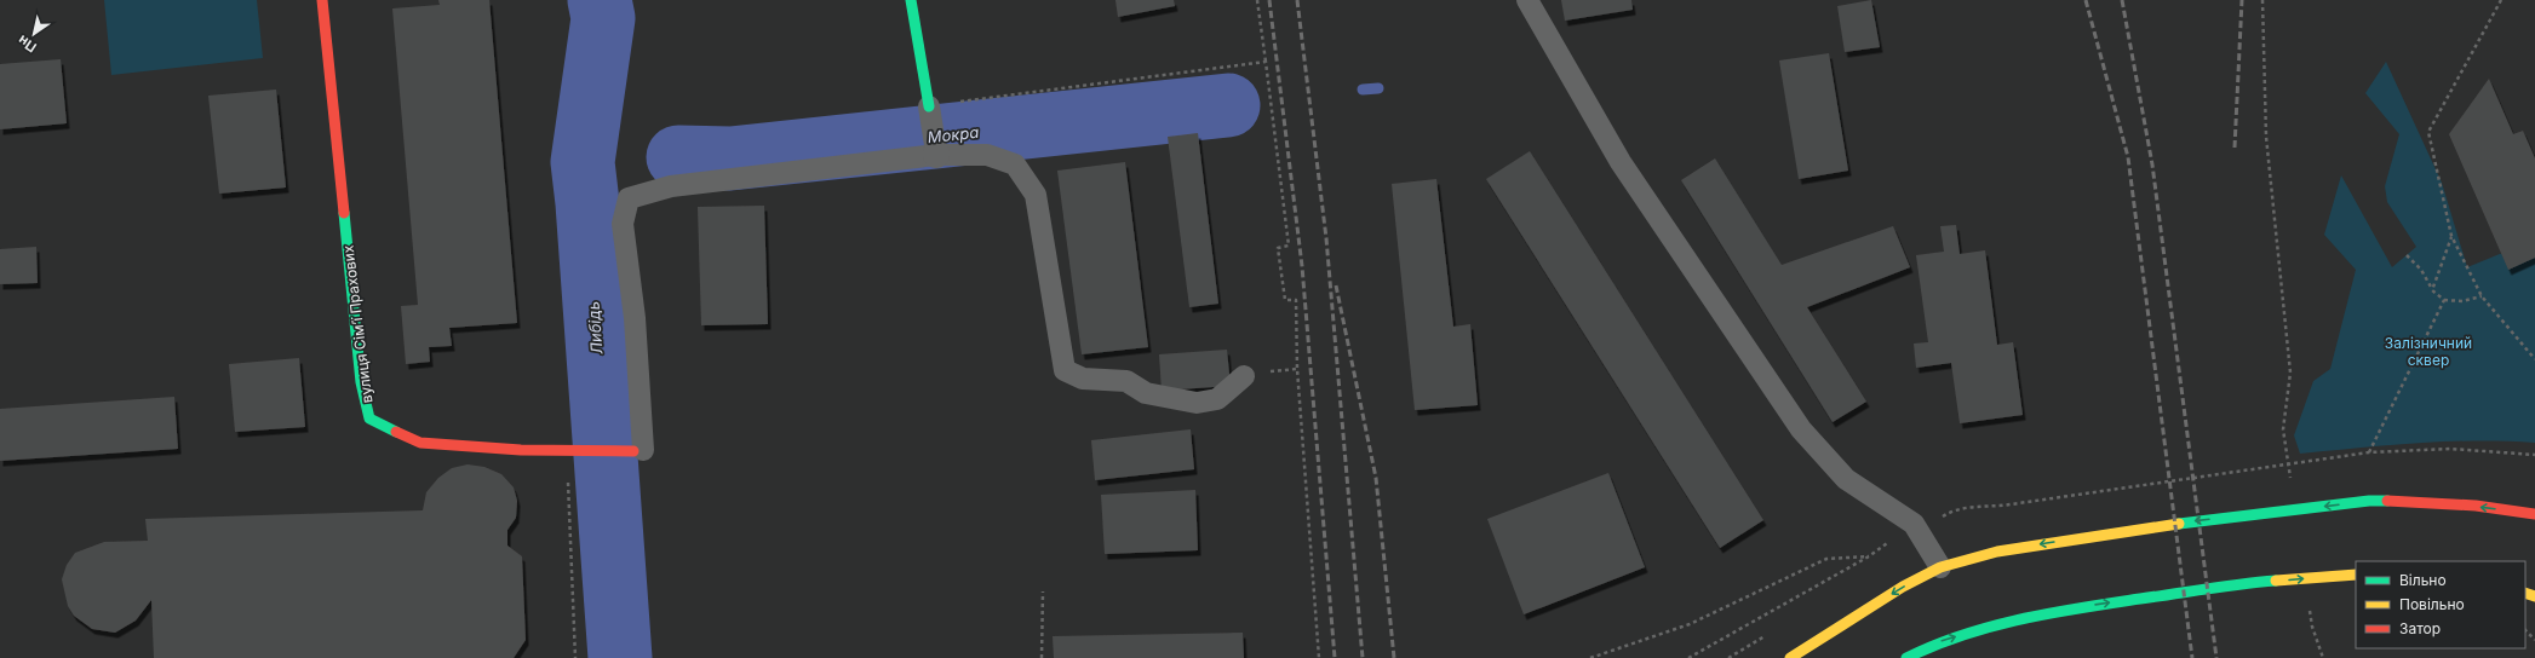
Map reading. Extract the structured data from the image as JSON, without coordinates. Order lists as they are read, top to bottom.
{
  "streets": {
    "main road": ["вулиця Сімʼї Прахових"]
  },
  "water": ["Мокра", "Либідь"],
  "parks": ["Залізничний сквер"],
  "legend": ["Вільно", "Повільно", "Затор"],
  "north": "bottom left"
}
